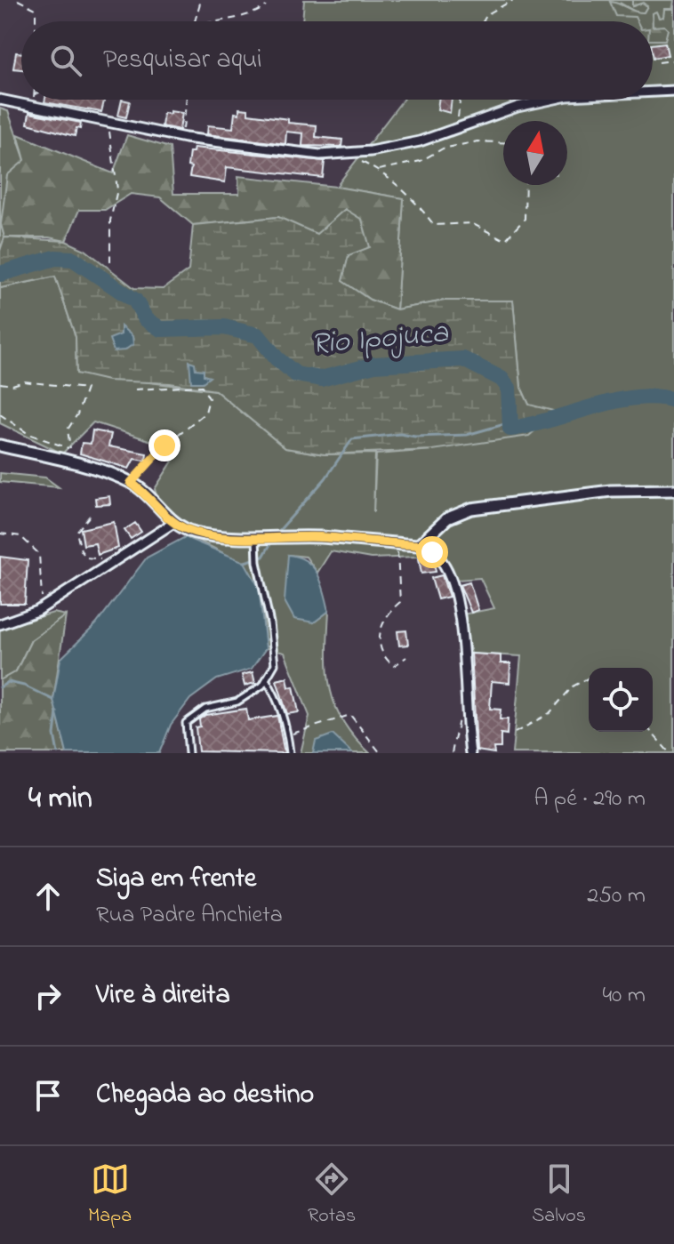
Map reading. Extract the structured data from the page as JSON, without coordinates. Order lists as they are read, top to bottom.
{
  "water": ["Rio Ipojuca"],
  "north": "top",
  "page": {
    "search": "Pesquisar aqui",
    "heading": ["4 min", "A pé · 290 m"],
    "list": [
      ["Siga em frente", "Rua Padre Anchieta", "250 m"],
      ["Vire à direita", "40 m"],
      "Chegada ao destino"
    ],
    "nav": ["Mapa", "Rotas", "Salvos"]
  }
}
